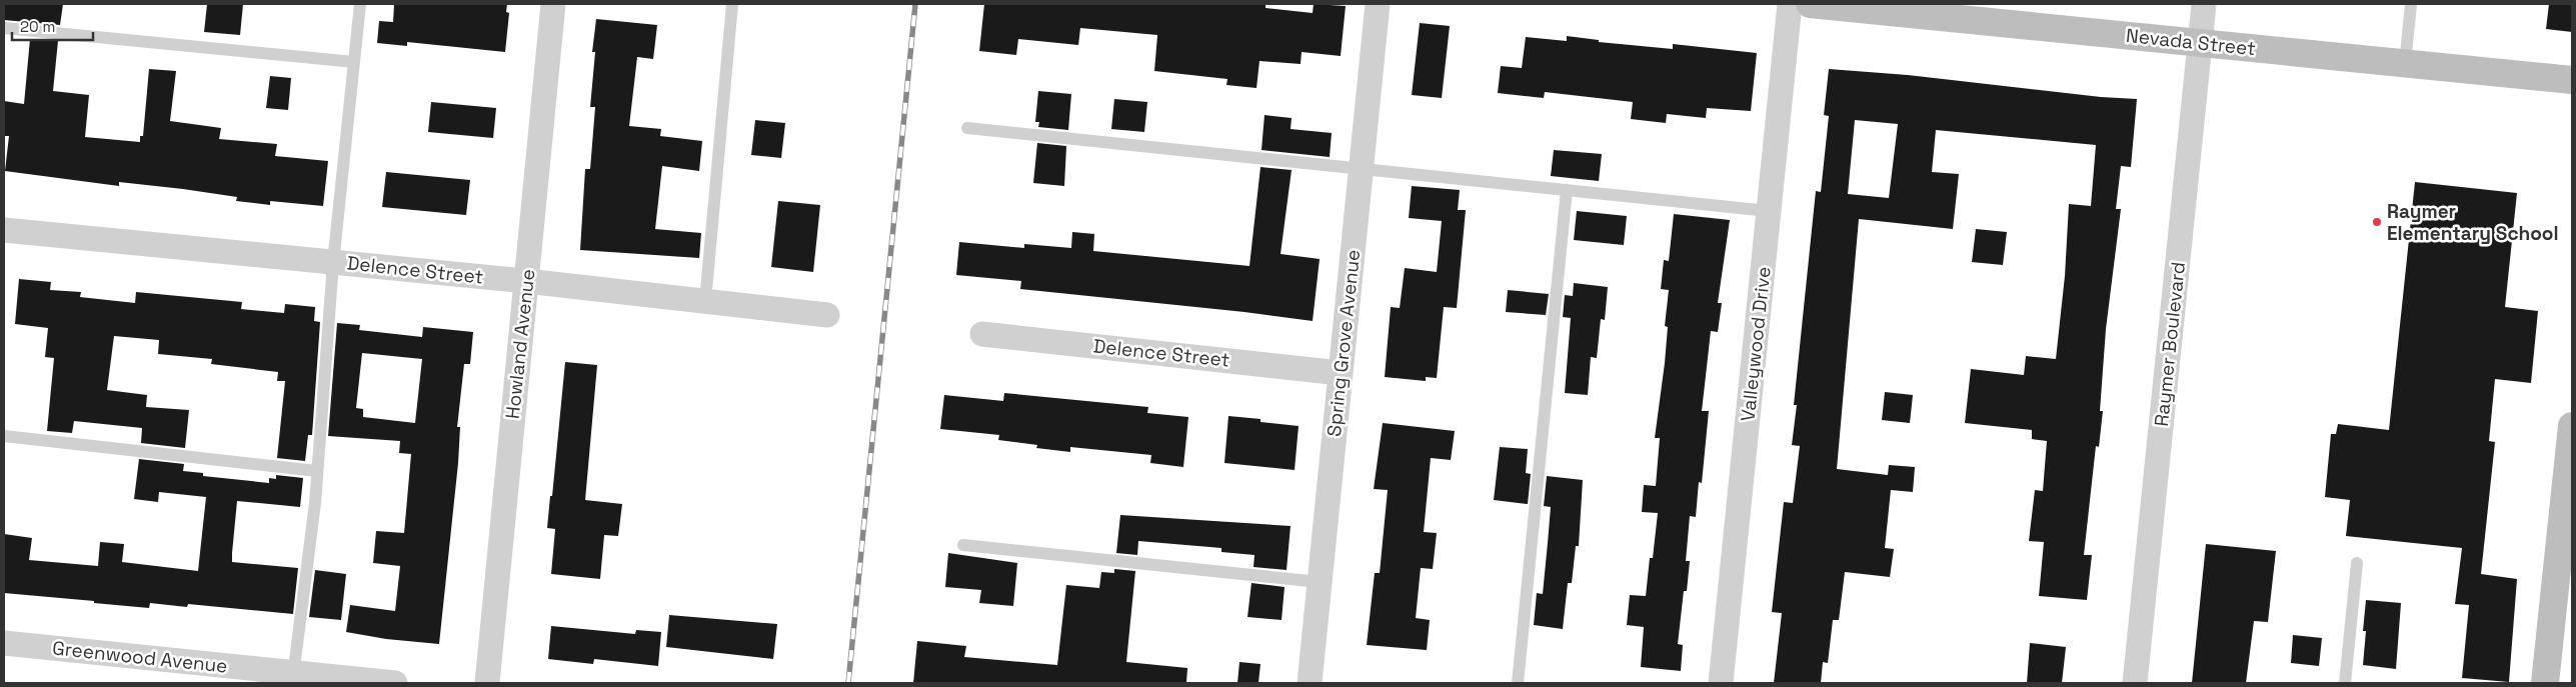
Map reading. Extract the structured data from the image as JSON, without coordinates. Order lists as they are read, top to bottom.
{
  "streets": {
    "street": [
      "Nevada Street",
      "Delence Street",
      "Spring Grove Avenue",
      "Howland Avenue",
      "Valleywood Drive",
      "Raymer Boulevard",
      "Greenwood Avenue"
    ]
  },
  "crossings": [
    ["Nevada Street", "Raymer Boulevard"],
    ["Delence Street", "Spring Grove Avenue"],
    ["Delence Street", "Howland Avenue"]
  ],
  "places": ["Raymer Elementary School"],
  "scale_bar": "20 m"
}
